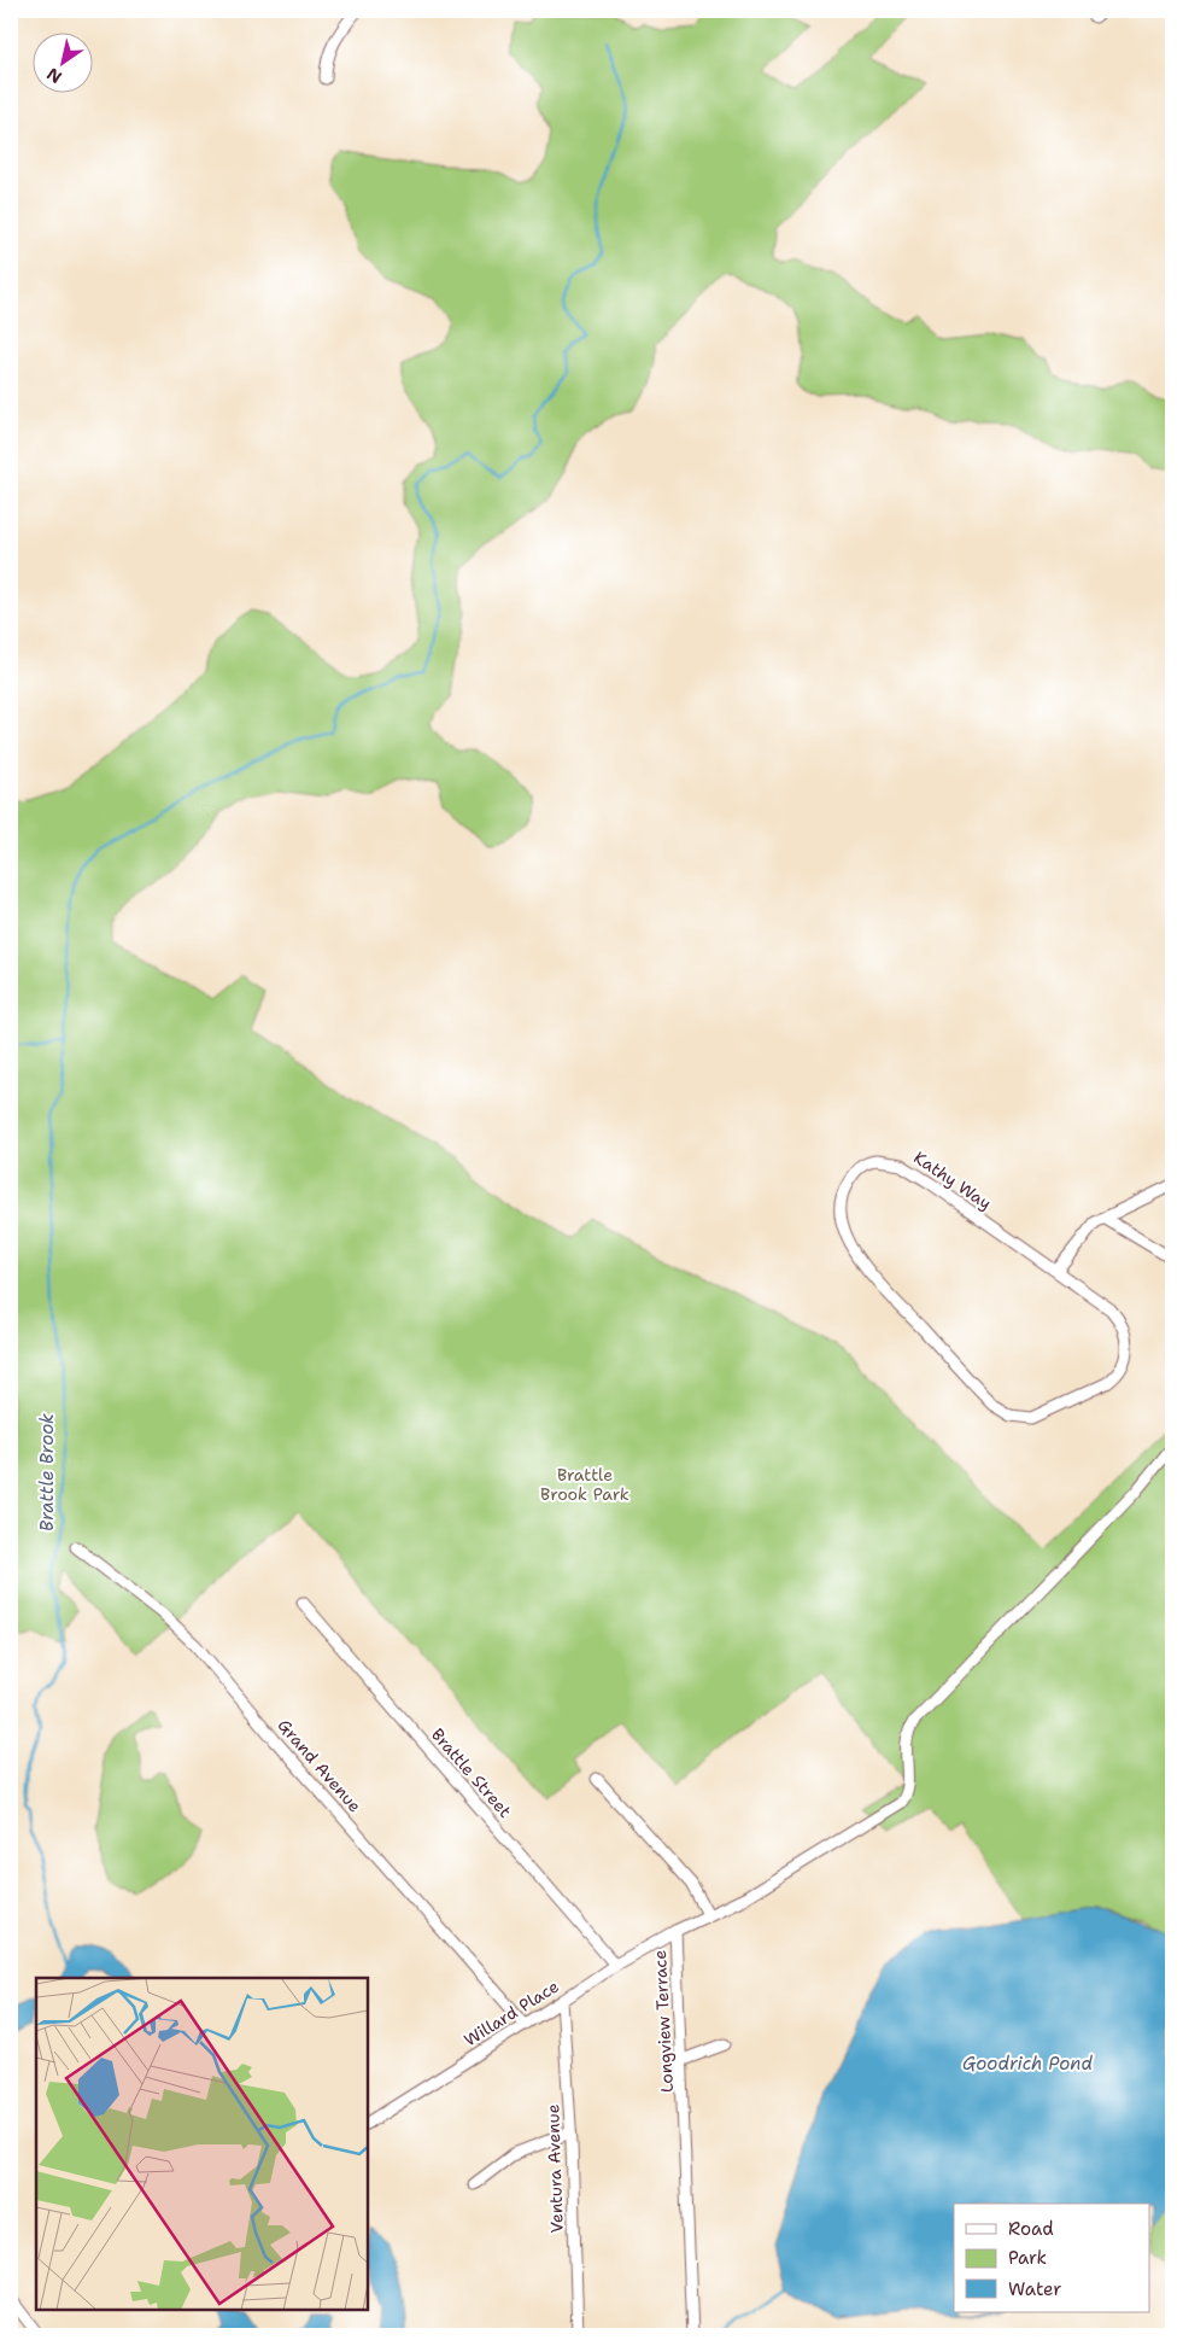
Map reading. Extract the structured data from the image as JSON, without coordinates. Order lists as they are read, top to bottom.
{
  "streets": {
    "street": [
      "Kathy Way",
      "Grand Avenue",
      "Brattle Street",
      "Willard Place",
      "Longview Terrace",
      "Ventura Avenue"
    ]
  },
  "crossings": [
    ["Grand Avenue", "Willard Place"],
    ["Brattle Street", "Willard Place"],
    ["Willard Place", "Longview Terrace"],
    ["Willard Place", "Ventura Avenue"]
  ],
  "water": ["Brattle Brook", "Goodrich Pond"],
  "parks": ["Brattle Brook Park"],
  "legend": ["Road", "Park", "Water"],
  "north": "bottom left"
}
